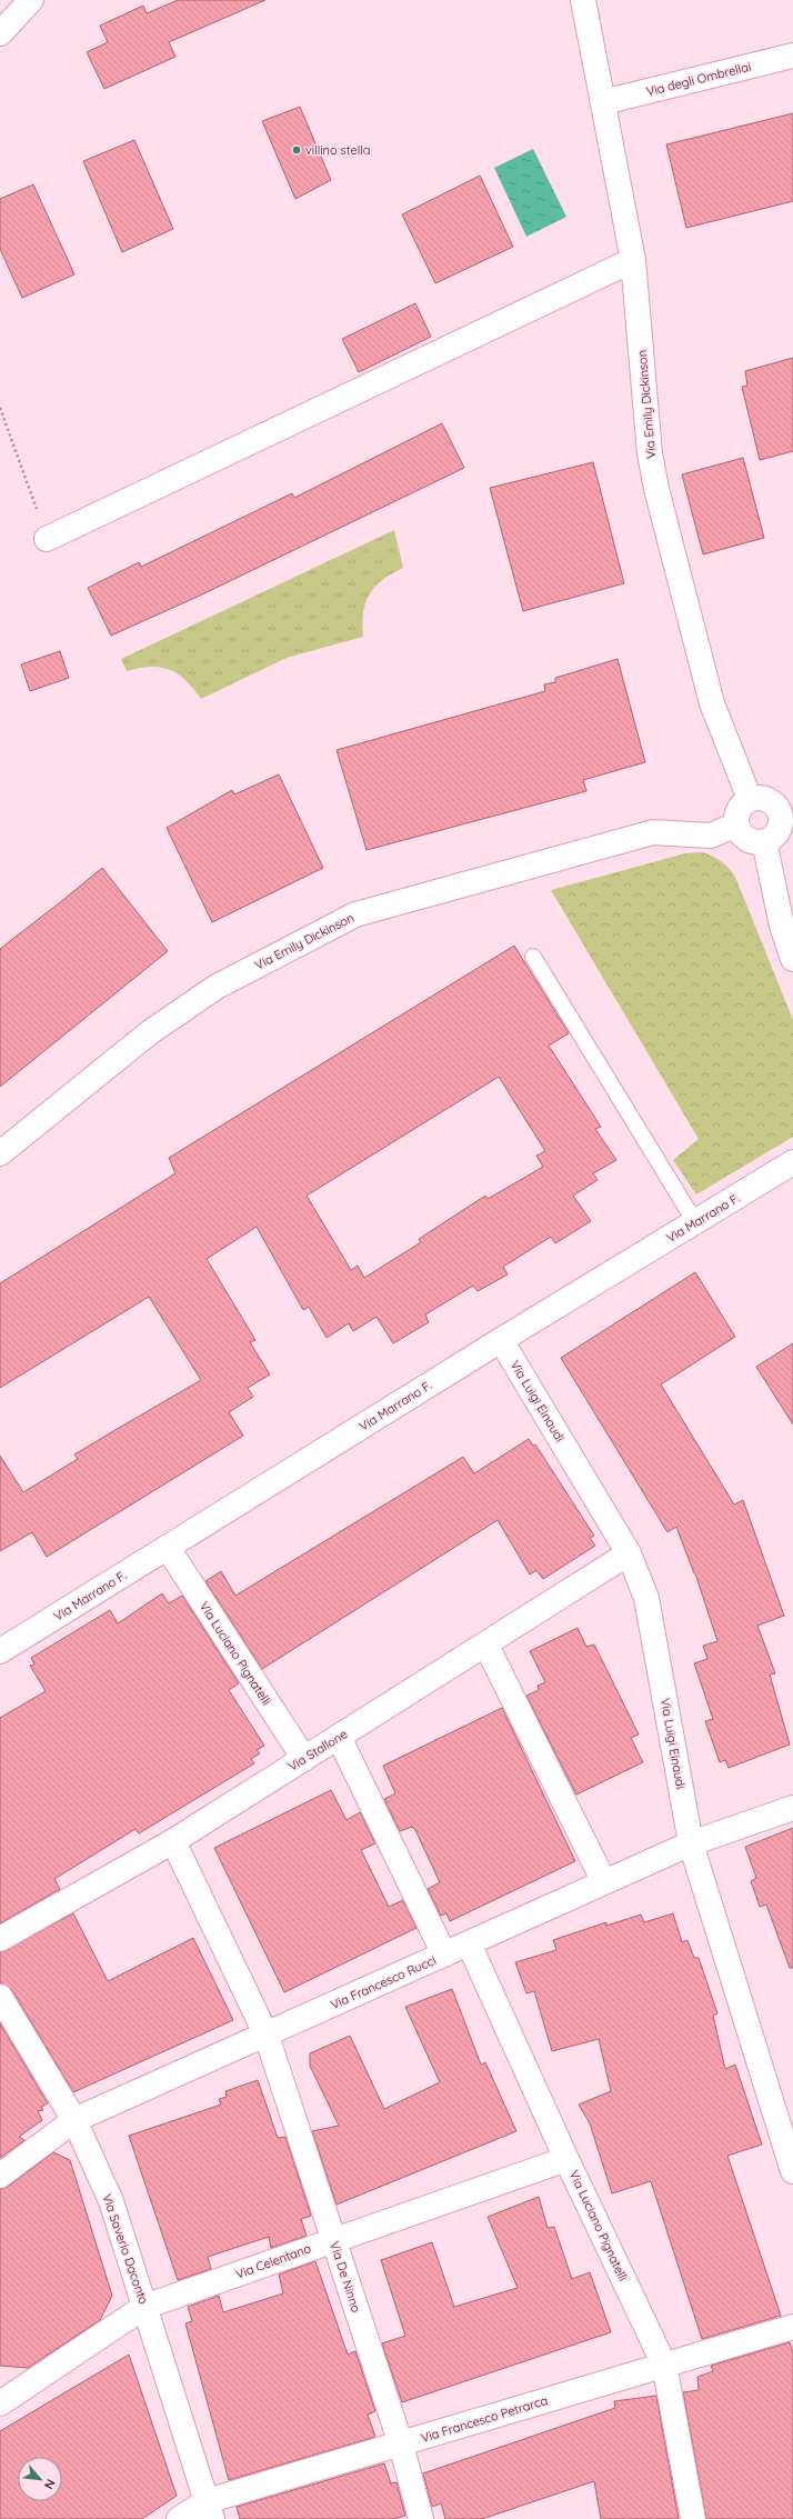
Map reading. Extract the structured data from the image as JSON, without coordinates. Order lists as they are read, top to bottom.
{
  "streets": {
    "street": [
      "Via degli Ombrellai",
      "Via Emily Dickinson",
      "Via Marrano F.",
      "Via Luigi Einaudi",
      "Via Luciano Pignatelli",
      "Via Stallone",
      "Via Francesco Rucci",
      "Via Saverio Daconto",
      "Via Celentano",
      "Via De Ninno",
      "Via Francesco Petrarca"
    ]
  },
  "crossings": [
    ["Via degli Ombrellai", "Via Emily Dickinson"],
    ["Via Marrano F.", "Via Luigi Einaudi"],
    ["Via Marrano F.", "Via Luciano Pignatelli"],
    ["Via Luigi Einaudi", "Via Stallone"],
    ["Via Luigi Einaudi", "Via Francesco Rucci"],
    ["Via Luciano Pignatelli", "Via Stallone"],
    ["Via Luciano Pignatelli", "Via Francesco Rucci"],
    ["Via Luciano Pignatelli", "Via Celentano"],
    ["Via Luciano Pignatelli", "Via Francesco Petrarca"],
    ["Via Stallone", "Via De Ninno"],
    ["Via Francesco Rucci", "Via Saverio Daconto"],
    ["Via Francesco Rucci", "Via De Ninno"],
    ["Via Saverio Daconto", "Via Celentano"],
    ["Via Saverio Daconto", "Via Francesco Petrarca"],
    ["Via Celentano", "Via De Ninno"],
    ["Via De Ninno", "Via Francesco Petrarca"]
  ],
  "places": ["villino stella"],
  "north": "bottom right"
}
